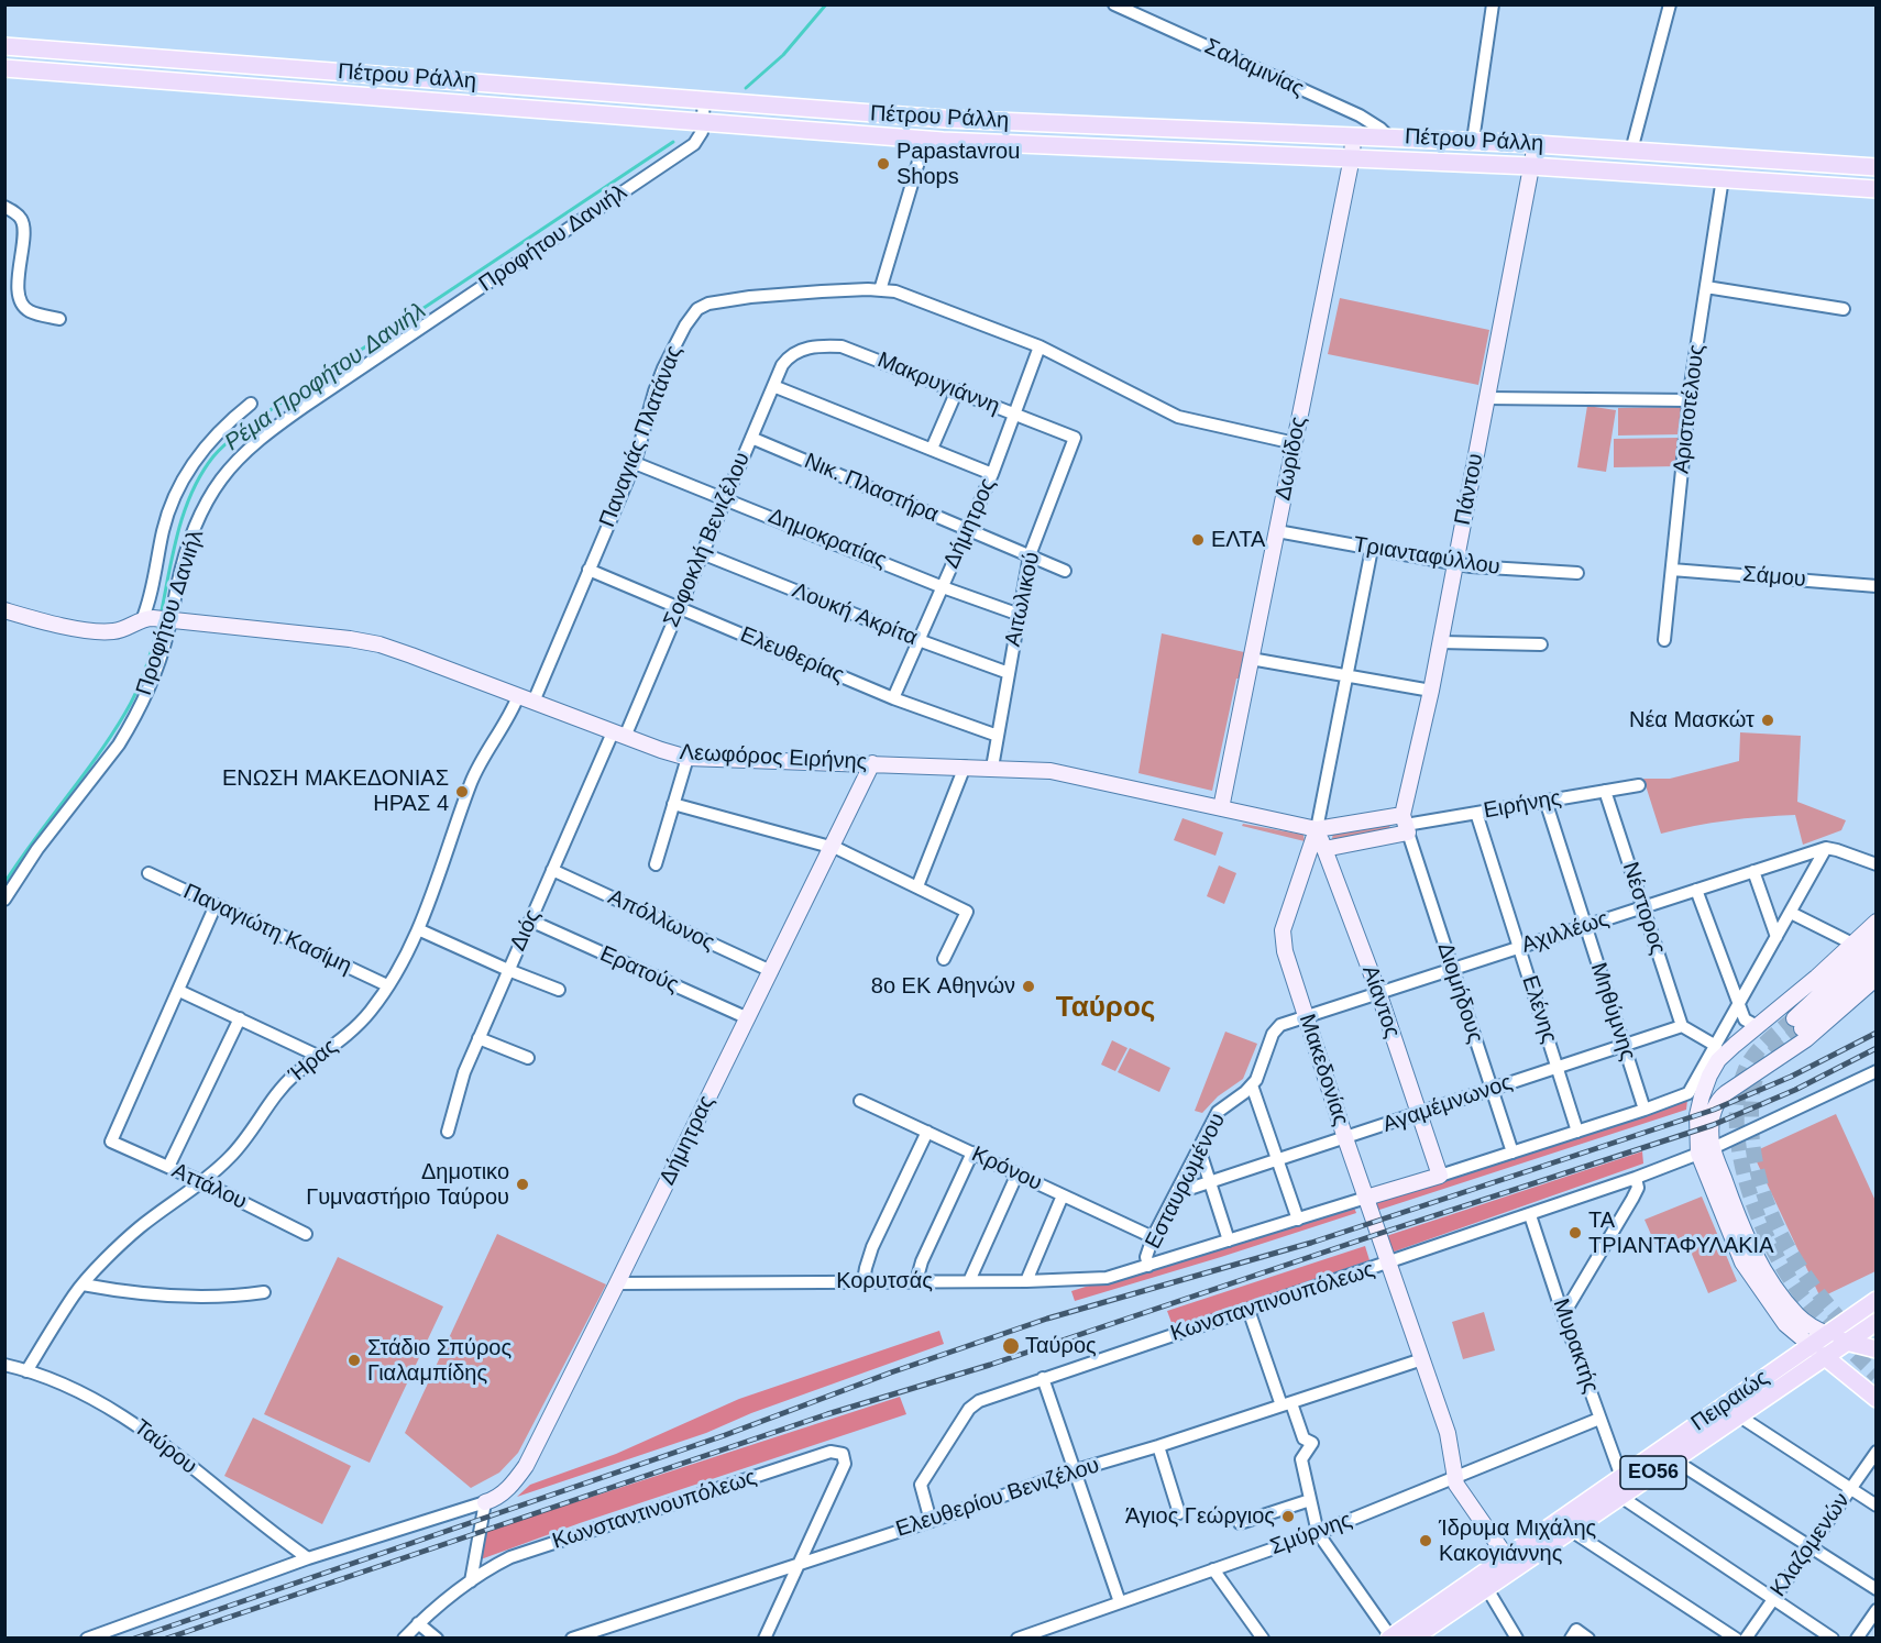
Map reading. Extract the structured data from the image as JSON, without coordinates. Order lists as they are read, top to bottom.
{
  "streets": {
    "main road": ["Πέτρου Ράλλη", "Πειραιώς", "ΕΟ56"],
    "street": [
      "Σαλαμινίας",
      "Προφήτου Δανιήλ",
      "Μακρυγιάννη",
      "Αριστοτέλους",
      "Παναγιάς Πλατάνας",
      "Δωρίδος",
      "Νικ. Πλαστήρα",
      "Πάντου",
      "Δήμητρος",
      "Δημοκρατίας",
      "Σοφοκλή Βενιζέλου",
      "Τριανταφύλλου",
      "Σάμου",
      "Αιτωλικού",
      "Λουκή Ακρίτα",
      "Ελευθερίας",
      "Λεωφόρος Ειρήνης",
      "Ειρήνης",
      "Νέστορος",
      "Απόλλωνος",
      "Παναγιώτη Κασίμη",
      "Διός",
      "Αχιλλέως",
      "Ερατούς",
      "Διομήδους",
      "Αίαντος",
      "Ελένης",
      "Μηθύμνης",
      "Ήρας",
      "Μακεδονίας",
      "Αγαμέμνωνος",
      "Δήμητρας",
      "Κρόνου",
      "Εσταυρωμένου",
      "Αττάλου",
      "Κορυτσάς",
      "Κωνσταντινουπόλεως",
      "Μυρακτής",
      "Ταύρου",
      "Ελευθερίου Βενιζέλου",
      "Σμύρνης",
      "Κλαζομενών"
    ]
  },
  "crossings": [
    ["Σαλαμινίας", "Πέτρου Ράλλη"],
    ["Σαλαμινίας", "Δωρίδος"],
    ["Πέτρου Ράλλη", "Προφήτου Δανιήλ"],
    ["Πέτρου Ράλλη", "Αριστοτέλους"],
    ["Πέτρου Ράλλη", "Δωρίδος"],
    ["Πέτρου Ράλλη", "Πάντου"],
    ["Προφήτου Δανιήλ", "Λεωφόρος Ειρήνης"],
    ["Μακρυγιάννη", "Δήμητρος"],
    ["Μακρυγιάννη", "Σοφοκλή Βενιζέλου"],
    ["Μακρυγιάννη", "Αιτωλικού"],
    ["Αριστοτέλους", "Σάμου"],
    ["Παναγιάς Πλατάνας", "Δωρίδος"],
    ["Παναγιάς Πλατάνας", "Δήμητρος"],
    ["Παναγιάς Πλατάνας", "Δημοκρατίας"],
    ["Παναγιάς Πλατάνας", "Ελευθερίας"],
    ["Παναγιάς Πλατάνας", "Λεωφόρος Ειρήνης"],
    ["Παναγιάς Πλατάνας", "Ήρας"],
    ["Δωρίδος", "Τριανταφύλλου"],
    ["Δωρίδος", "Λεωφόρος Ειρήνης"],
    ["Νικ. Πλαστήρα", "Δήμητρος"],
    ["Νικ. Πλαστήρα", "Σοφοκλή Βενιζέλου"],
    ["Νικ. Πλαστήρα", "Αιτωλικού"],
    ["Πάντου", "Τριανταφύλλου"],
    ["Πάντου", "Ειρήνης"],
    ["Πάντου", "Διομήδους"],
    ["Δήμητρος", "Δημοκρατίας"],
    ["Δήμητρος", "Λουκή Ακρίτα"],
    ["Δήμητρος", "Ελευθερίας"],
    ["Δημοκρατίας", "Σοφοκλή Βενιζέλου"],
    ["Δημοκρατίας", "Αιτωλικού"],
    ["Σοφοκλή Βενιζέλου", "Λουκή Ακρίτα"],
    ["Σοφοκλή Βενιζέλου", "Ελευθερίας"],
    ["Σοφοκλή Βενιζέλου", "Λεωφόρος Ειρήνης"],
    ["Σοφοκλή Βενιζέλου", "Διός"],
    ["Τριανταφύλλου", "Μακεδονίας"],
    ["Αιτωλικού", "Λουκή Ακρίτα"],
    ["Αιτωλικού", "Ελευθερίας"],
    ["Αιτωλικού", "Λεωφόρος Ειρήνης"],
    ["Λεωφόρος Ειρήνης", "Ειρήνης"],
    ["Λεωφόρος Ειρήνης", "Διός"],
    ["Λεωφόρος Ειρήνης", "Αίαντος"],
    ["Λεωφόρος Ειρήνης", "Ήρας"],
    ["Λεωφόρος Ειρήνης", "Μακεδονίας"],
    ["Λεωφόρος Ειρήνης", "Δήμητρας"],
    ["Ειρήνης", "Νέστορος"],
    ["Ειρήνης", "Διομήδους"],
    ["Ειρήνης", "Αίαντος"],
    ["Ειρήνης", "Ελένης"],
    ["Ειρήνης", "Μηθύμνης"],
    ["Ειρήνης", "Μακεδονίας"],
    ["Νέστορος", "Αχιλλέως"],
    ["Νέστορος", "Αγαμέμνωνος"],
    ["Απόλλωνος", "Διός"],
    ["Απόλλωνος", "Δήμητρας"],
    ["Παναγιώτη Κασίμη", "Ήρας"],
    ["Διός", "Ερατούς"],
    ["Αχιλλέως", "Διομήδους"],
    ["Αχιλλέως", "Αίαντος"],
    ["Αχιλλέως", "Ελένης"],
    ["Αχιλλέως", "Μηθύμνης"],
    ["Αχιλλέως", "Μακεδονίας"],
    ["Αχιλλέως", "Εσταυρωμένου"],
    ["Ερατούς", "Δήμητρας"],
    ["Διομήδους", "Αγαμέμνωνος"],
    ["Αίαντος", "Μακεδονίας"],
    ["Αίαντος", "Αγαμέμνωνος"],
    ["Ελένης", "Αγαμέμνωνος"],
    ["Μηθύμνης", "Αγαμέμνωνος"],
    ["Ήρας", "Αττάλου"],
    ["Ήρας", "Ταύρου"],
    ["Μακεδονίας", "Αγαμέμνωνος"],
    ["Μακεδονίας", "Εσταυρωμένου"],
    ["Μακεδονίας", "Κωνσταντινουπόλεως"],
    ["Μακεδονίας", "Πειραιώς"],
    ["Μακεδονίας", "Ελευθερίου Βενιζέλου"],
    ["Μακεδονίας", "Σμύρνης"],
    ["Αγαμέμνωνος", "Εσταυρωμένου"],
    ["Δήμητρας", "Κορυτσάς"],
    ["Κρόνου", "Εσταυρωμένου"],
    ["Εσταυρωμένου", "Κορυτσάς"],
    ["Κωνσταντινουπόλεως", "Μυρακτής"],
    ["Κωνσταντινουπόλεως", "Ελευθερίου Βενιζέλου"],
    ["Μυρακτής", "Πειραιώς"],
    ["Μυρακτής", "Σμύρνης"]
  ],
  "districts": ["Ταύρος"],
  "water": ["Ρέμα Προφήτου Δανιήλ"],
  "places": [
    "Papastavrou Shops",
    "ΕΛΤΑ",
    "Νέα Μασκώτ",
    "ΕΝΩΣΗ ΜΑΚΕΔΟΝΙΑΣ ΗΡΑΣ 4",
    "8ο ΕΚ Αθηνών",
    "Δημοτικο Γυμναστήριο Ταύρου",
    "ΤΑ ΤΡΙΑΝΤΑΦΥΛΑΚΙΑ",
    "Ταύρος",
    "Στάδιο Σπύρος Γιαλαμπίδης",
    "Άγιος Γεώργιος",
    "Ίδρυμα Μιχάλης Κακογιάννης"
  ]
}
